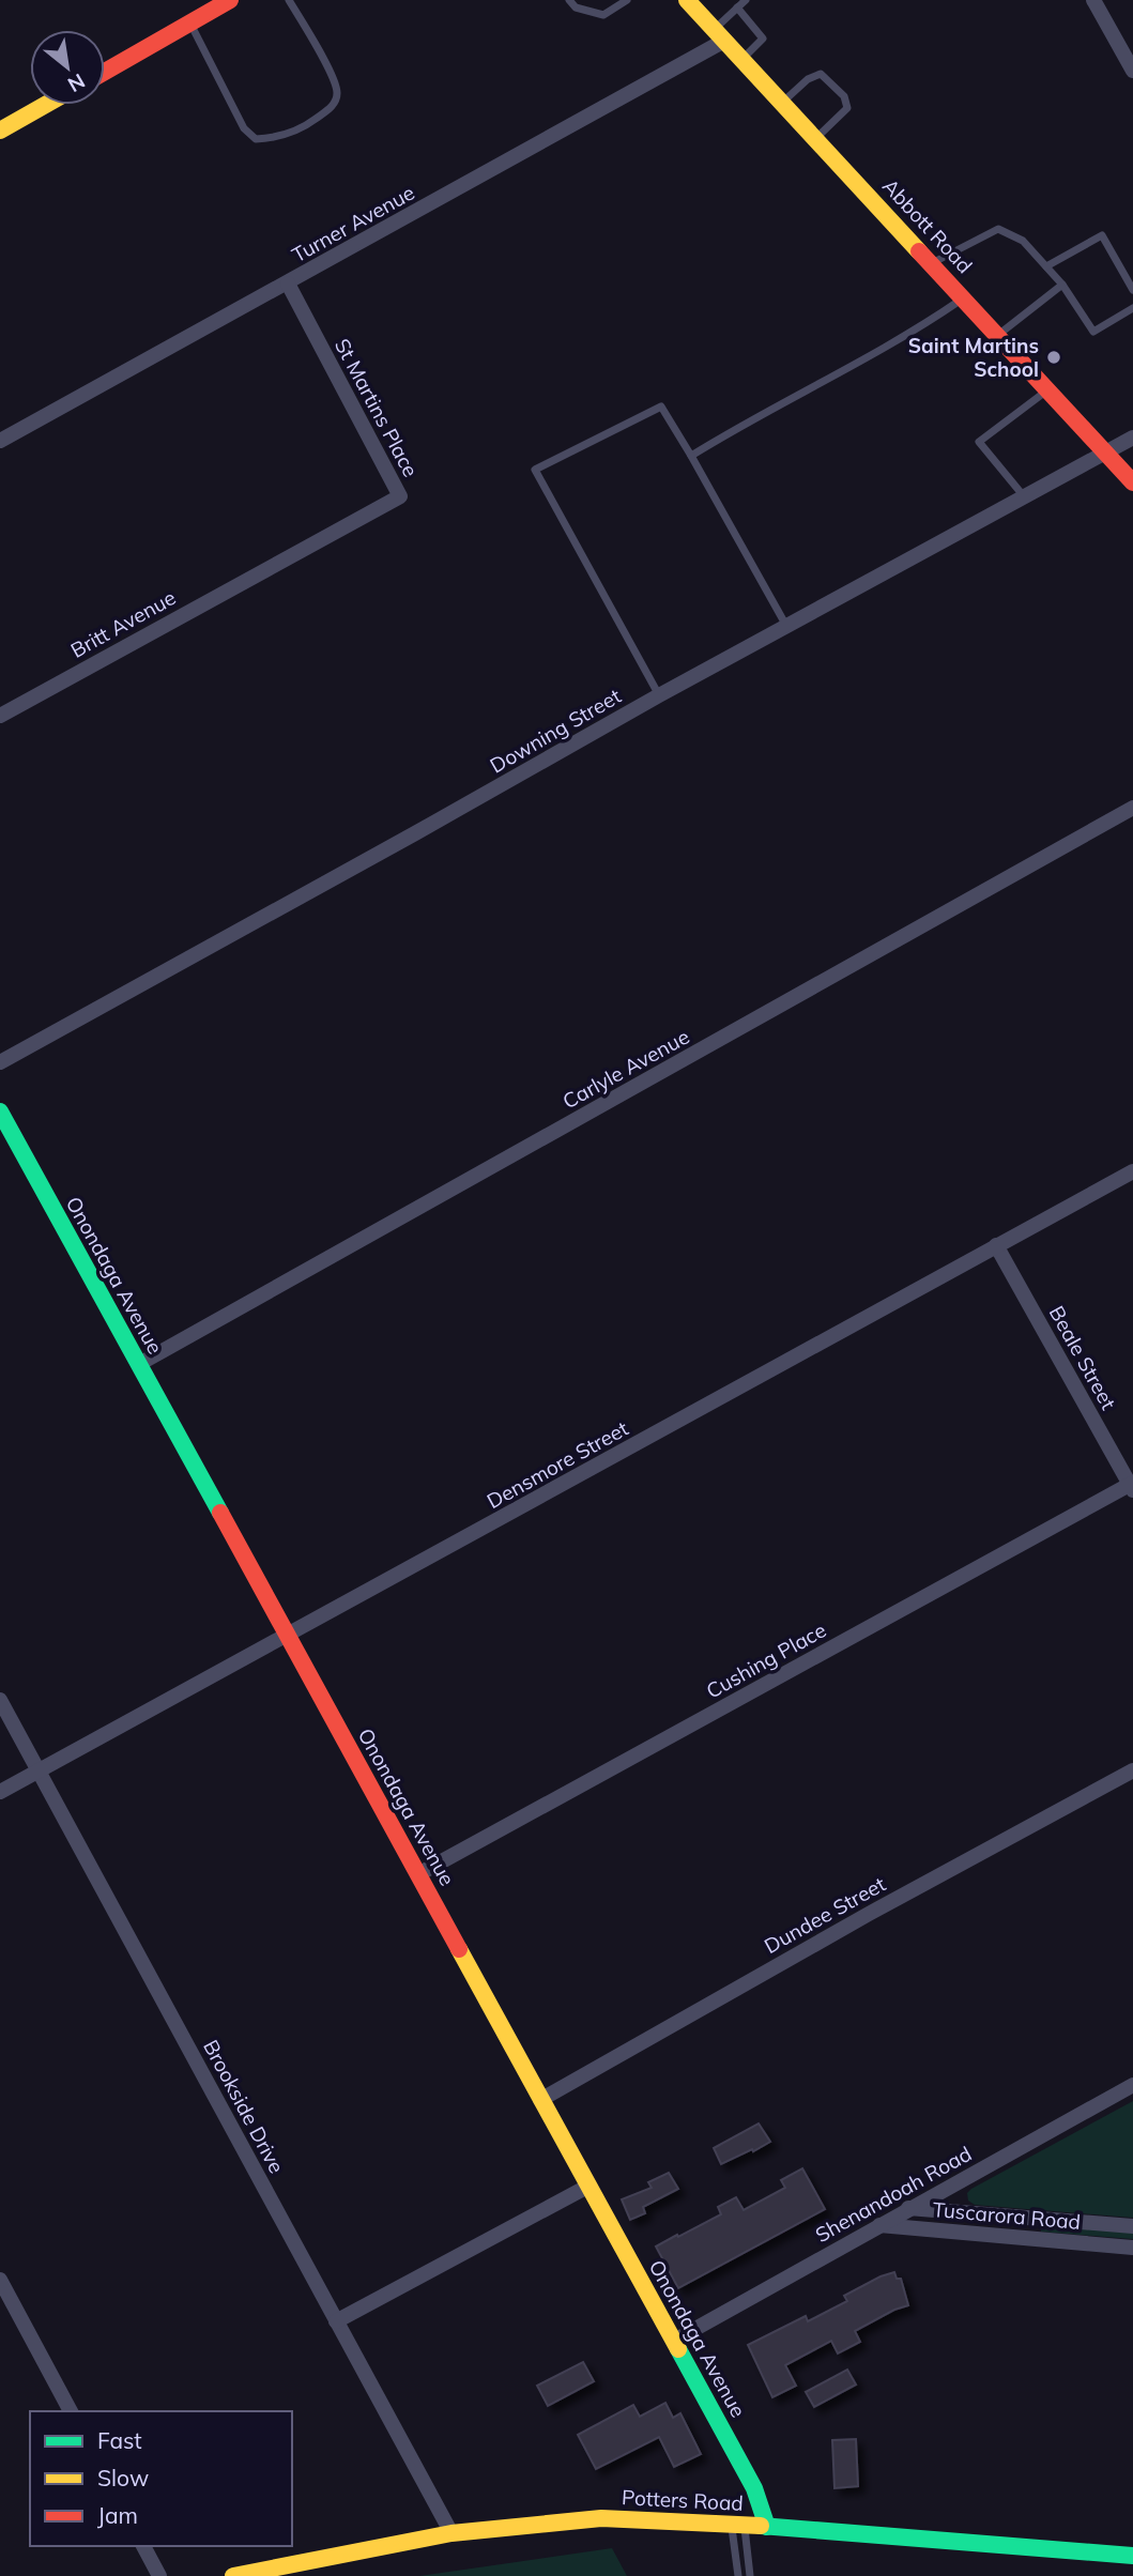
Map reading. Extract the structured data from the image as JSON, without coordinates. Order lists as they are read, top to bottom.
{
  "streets": {
    "street": [
      "Turner Avenue",
      "Abbott Road",
      "St Martins Place",
      "Britt Avenue",
      "Downing Street",
      "Carlyle Avenue",
      "Onondaga Avenue",
      "Beale Street",
      "Densmore Street",
      "Cushing Place",
      "Dundee Street",
      "Brookside Drive",
      "Shenandoah Road",
      "Tuscarora Road",
      "Potters Road"
    ]
  },
  "crossings": [
    ["Turner Avenue", "Abbott Road"],
    ["Turner Avenue", "St Martins Place"],
    ["Abbott Road", "Downing Street"],
    ["St Martins Place", "Britt Avenue"],
    ["Carlyle Avenue", "Onondaga Avenue"],
    ["Onondaga Avenue", "Densmore Street"],
    ["Onondaga Avenue", "Cushing Place"],
    ["Onondaga Avenue", "Dundee Street"],
    ["Onondaga Avenue", "Shenandoah Road"],
    ["Onondaga Avenue", "Potters Road"],
    ["Beale Street", "Densmore Street"],
    ["Beale Street", "Cushing Place"],
    ["Densmore Street", "Brookside Drive"],
    ["Brookside Drive", "Potters Road"],
    ["Shenandoah Road", "Tuscarora Road"]
  ],
  "places": ["Saint Martins School"],
  "legend": ["Fast", "Slow", "Jam"],
  "north": "bottom right"
}
